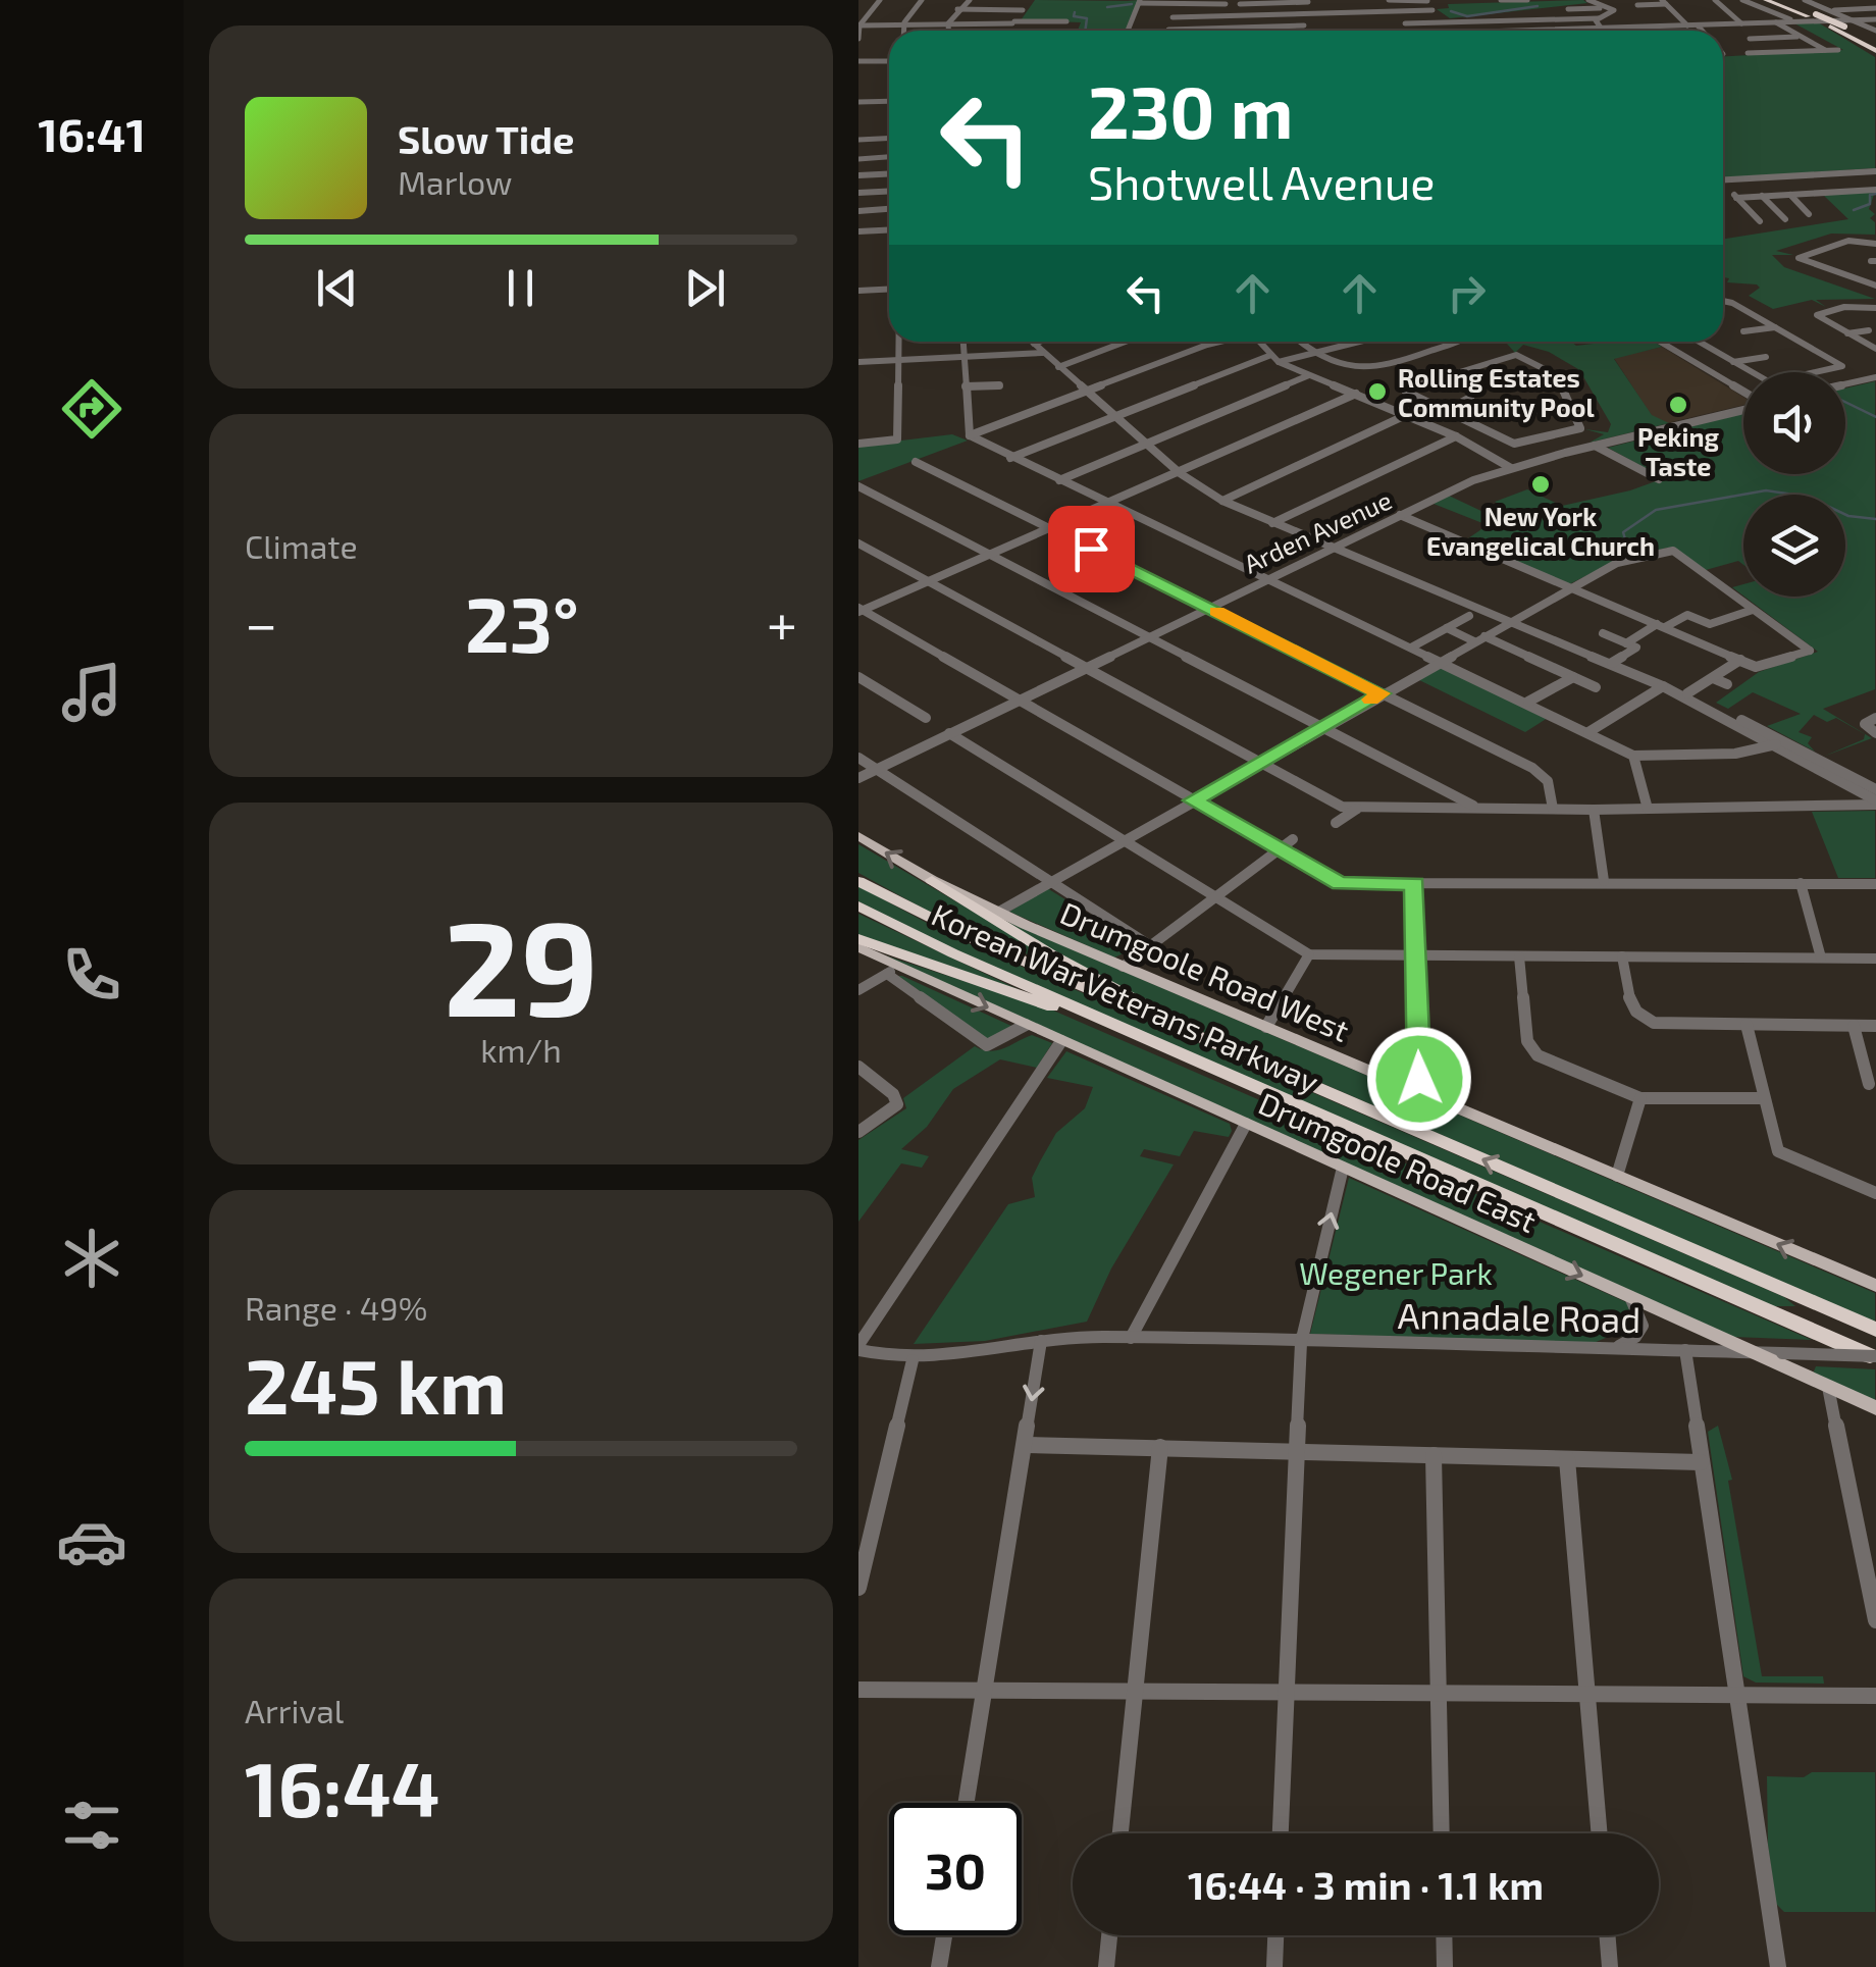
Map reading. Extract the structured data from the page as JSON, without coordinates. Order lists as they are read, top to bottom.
{
  "streets": {
    "highway": ["Korean War Veterans Parkway"],
    "main road": ["Drumgoole Road West", "Drumgoole Road East"],
    "street": ["Arden Avenue", "Annadale Road"]
  },
  "crossings": [
    ["Korean War Veterans Parkway", "Annadale Road"],
    ["Drumgoole Road East", "Annadale Road"]
  ],
  "one_way": ["Drumgoole Road East"],
  "parks": ["Wegener Park"],
  "places": ["Rolling Estates Community Pool", "Peking Taste", "New York Evangelical Church"],
  "page": {
    "tabs": "16:41",
    "turn": ["230 m", "Shotwell Avenue"],
    "song": ["Slow Tide", "Marlow"],
    "tile": [
      "Climate",
      ["29", "km/h"],
      ["Range · 49%", "245 km"],
      ["Arrival", "16:44"]
    ],
    "heat": ["−", "23°", "+"],
    "limit": "30",
    "trip": "16:44 · 3 min · 1.1 km"
  }
}
